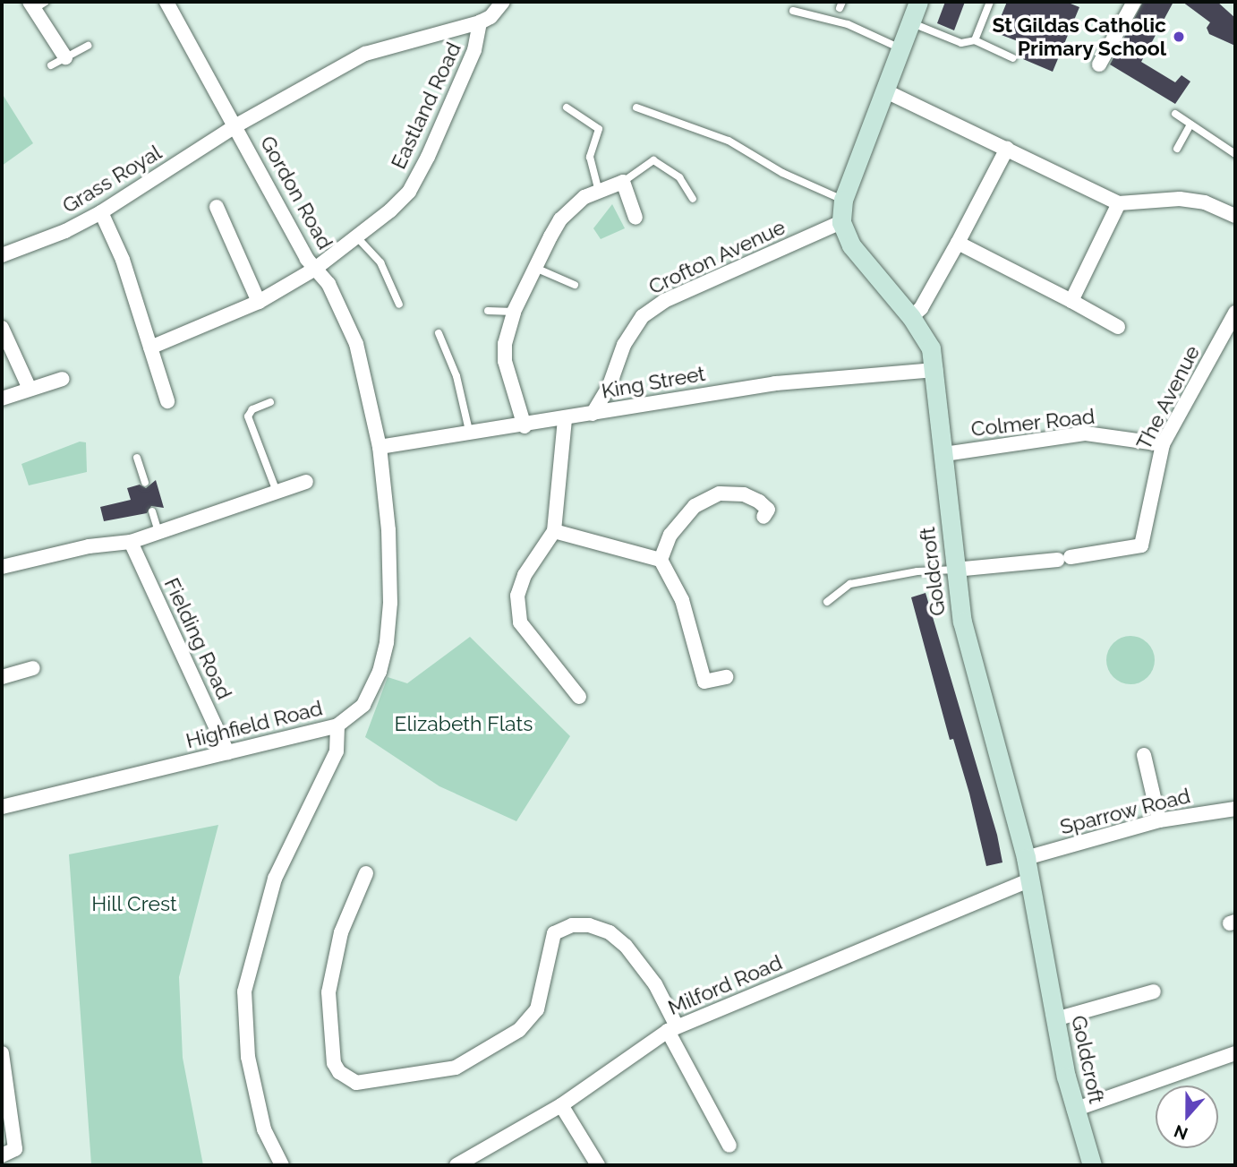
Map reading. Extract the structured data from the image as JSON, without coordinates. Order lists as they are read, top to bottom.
{
  "streets": {
    "street": [
      "Eastland Road",
      "Grass Royal",
      "Gordon Road",
      "Crofton Avenue",
      "King Street",
      "The Avenue",
      "Colmer Road",
      "Goldcroft",
      "Fielding Road",
      "Highfield Road",
      "Sparrow Road",
      "Milford Road"
    ]
  },
  "crossings": [
    ["Eastland Road", "Grass Royal"],
    ["Eastland Road", "Gordon Road"],
    ["Grass Royal", "Gordon Road"],
    ["Gordon Road", "King Street"],
    ["Gordon Road", "Highfield Road"],
    ["Crofton Avenue", "King Street"],
    ["Crofton Avenue", "Goldcroft"],
    ["King Street", "Goldcroft"],
    ["King Street", "Highfield Road"],
    ["The Avenue", "Colmer Road"],
    ["The Avenue", "Goldcroft"],
    ["Colmer Road", "Goldcroft"],
    ["Goldcroft", "Sparrow Road"],
    ["Goldcroft", "Milford Road"],
    ["Fielding Road", "Highfield Road"]
  ],
  "parks": ["Elizabeth Flats", "Hill Crest"],
  "places": ["St Gildas Catholic Primary School"],
  "north": "bottom"
}
